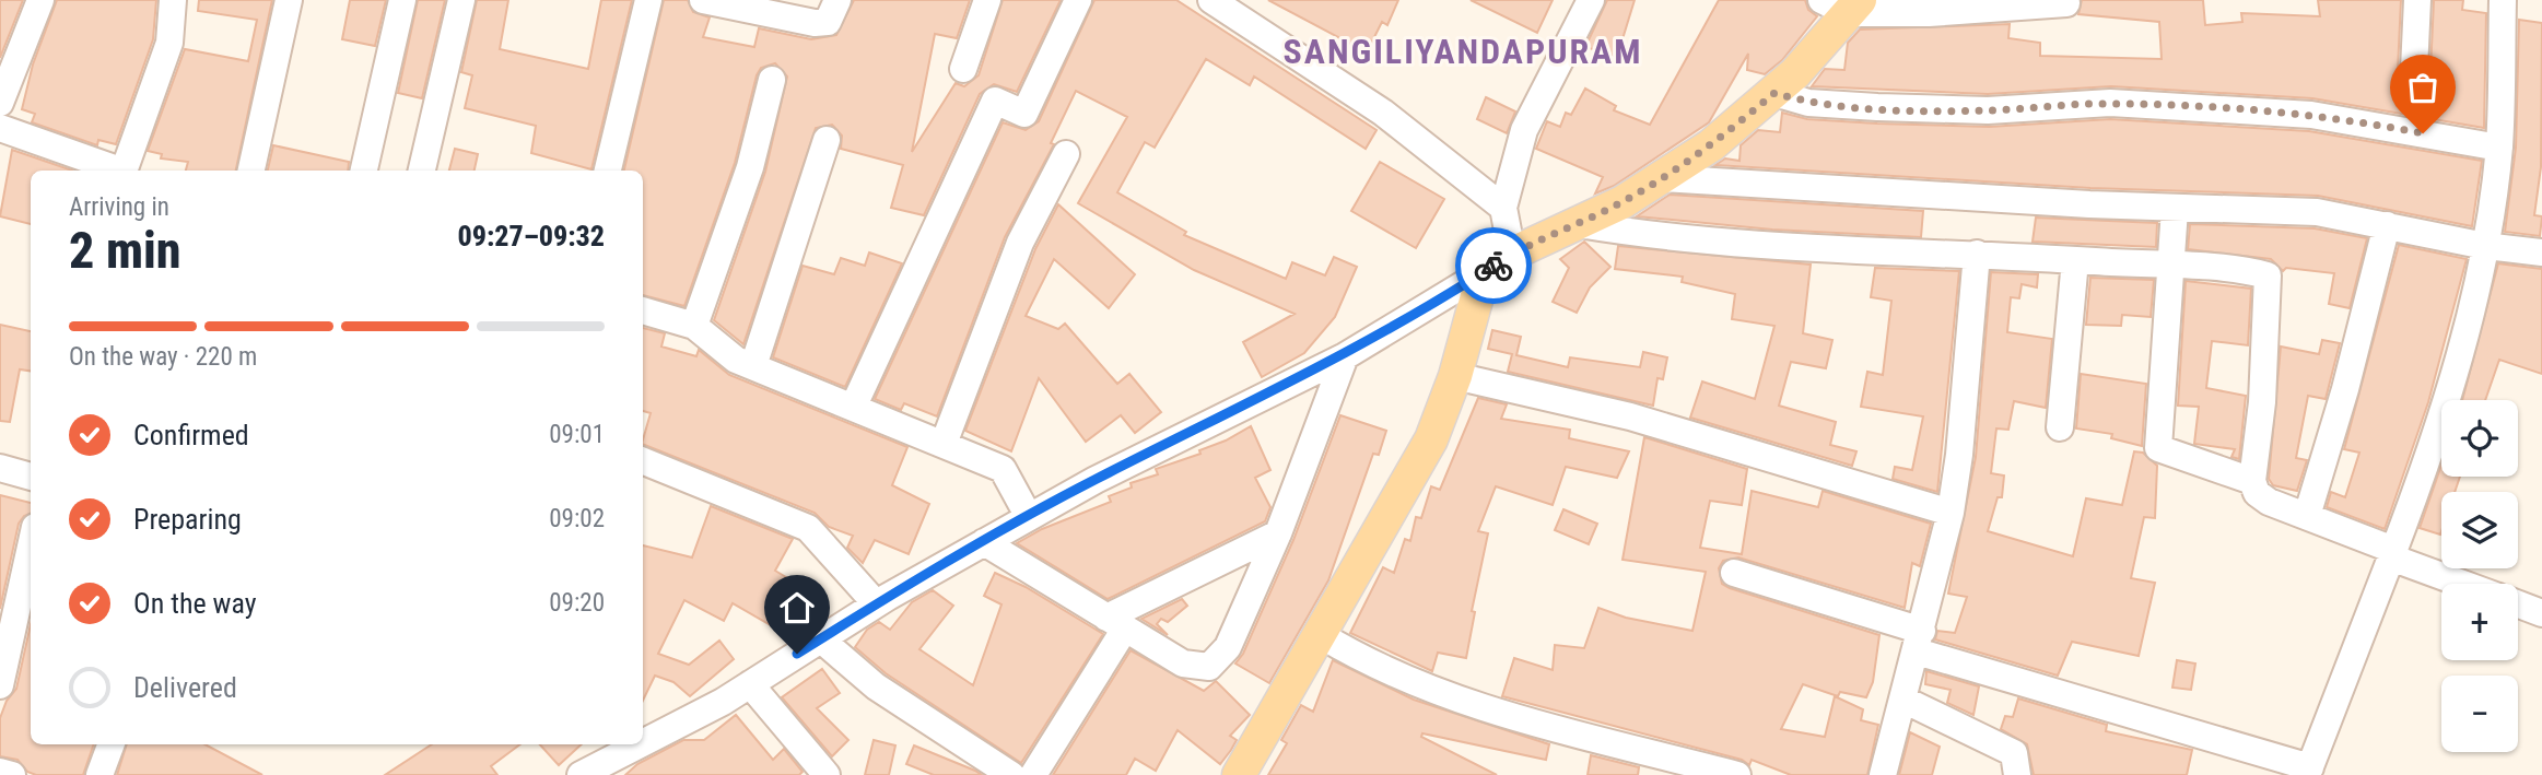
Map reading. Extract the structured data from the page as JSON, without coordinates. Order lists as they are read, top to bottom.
{
  "districts": ["SANGILIYANDAPURAM"],
  "page": {
    "heading": ["2 min", "Arriving in", "09:27–09:32"],
    "bar": "On the way · 220 m",
    "list": [
      ["Confirmed", "09:01"],
      ["Preparing", "09:02"],
      ["On the way", "09:20"],
      "Delivered"
    ],
    "map_buttons": ["+", "−"]
  }
}
